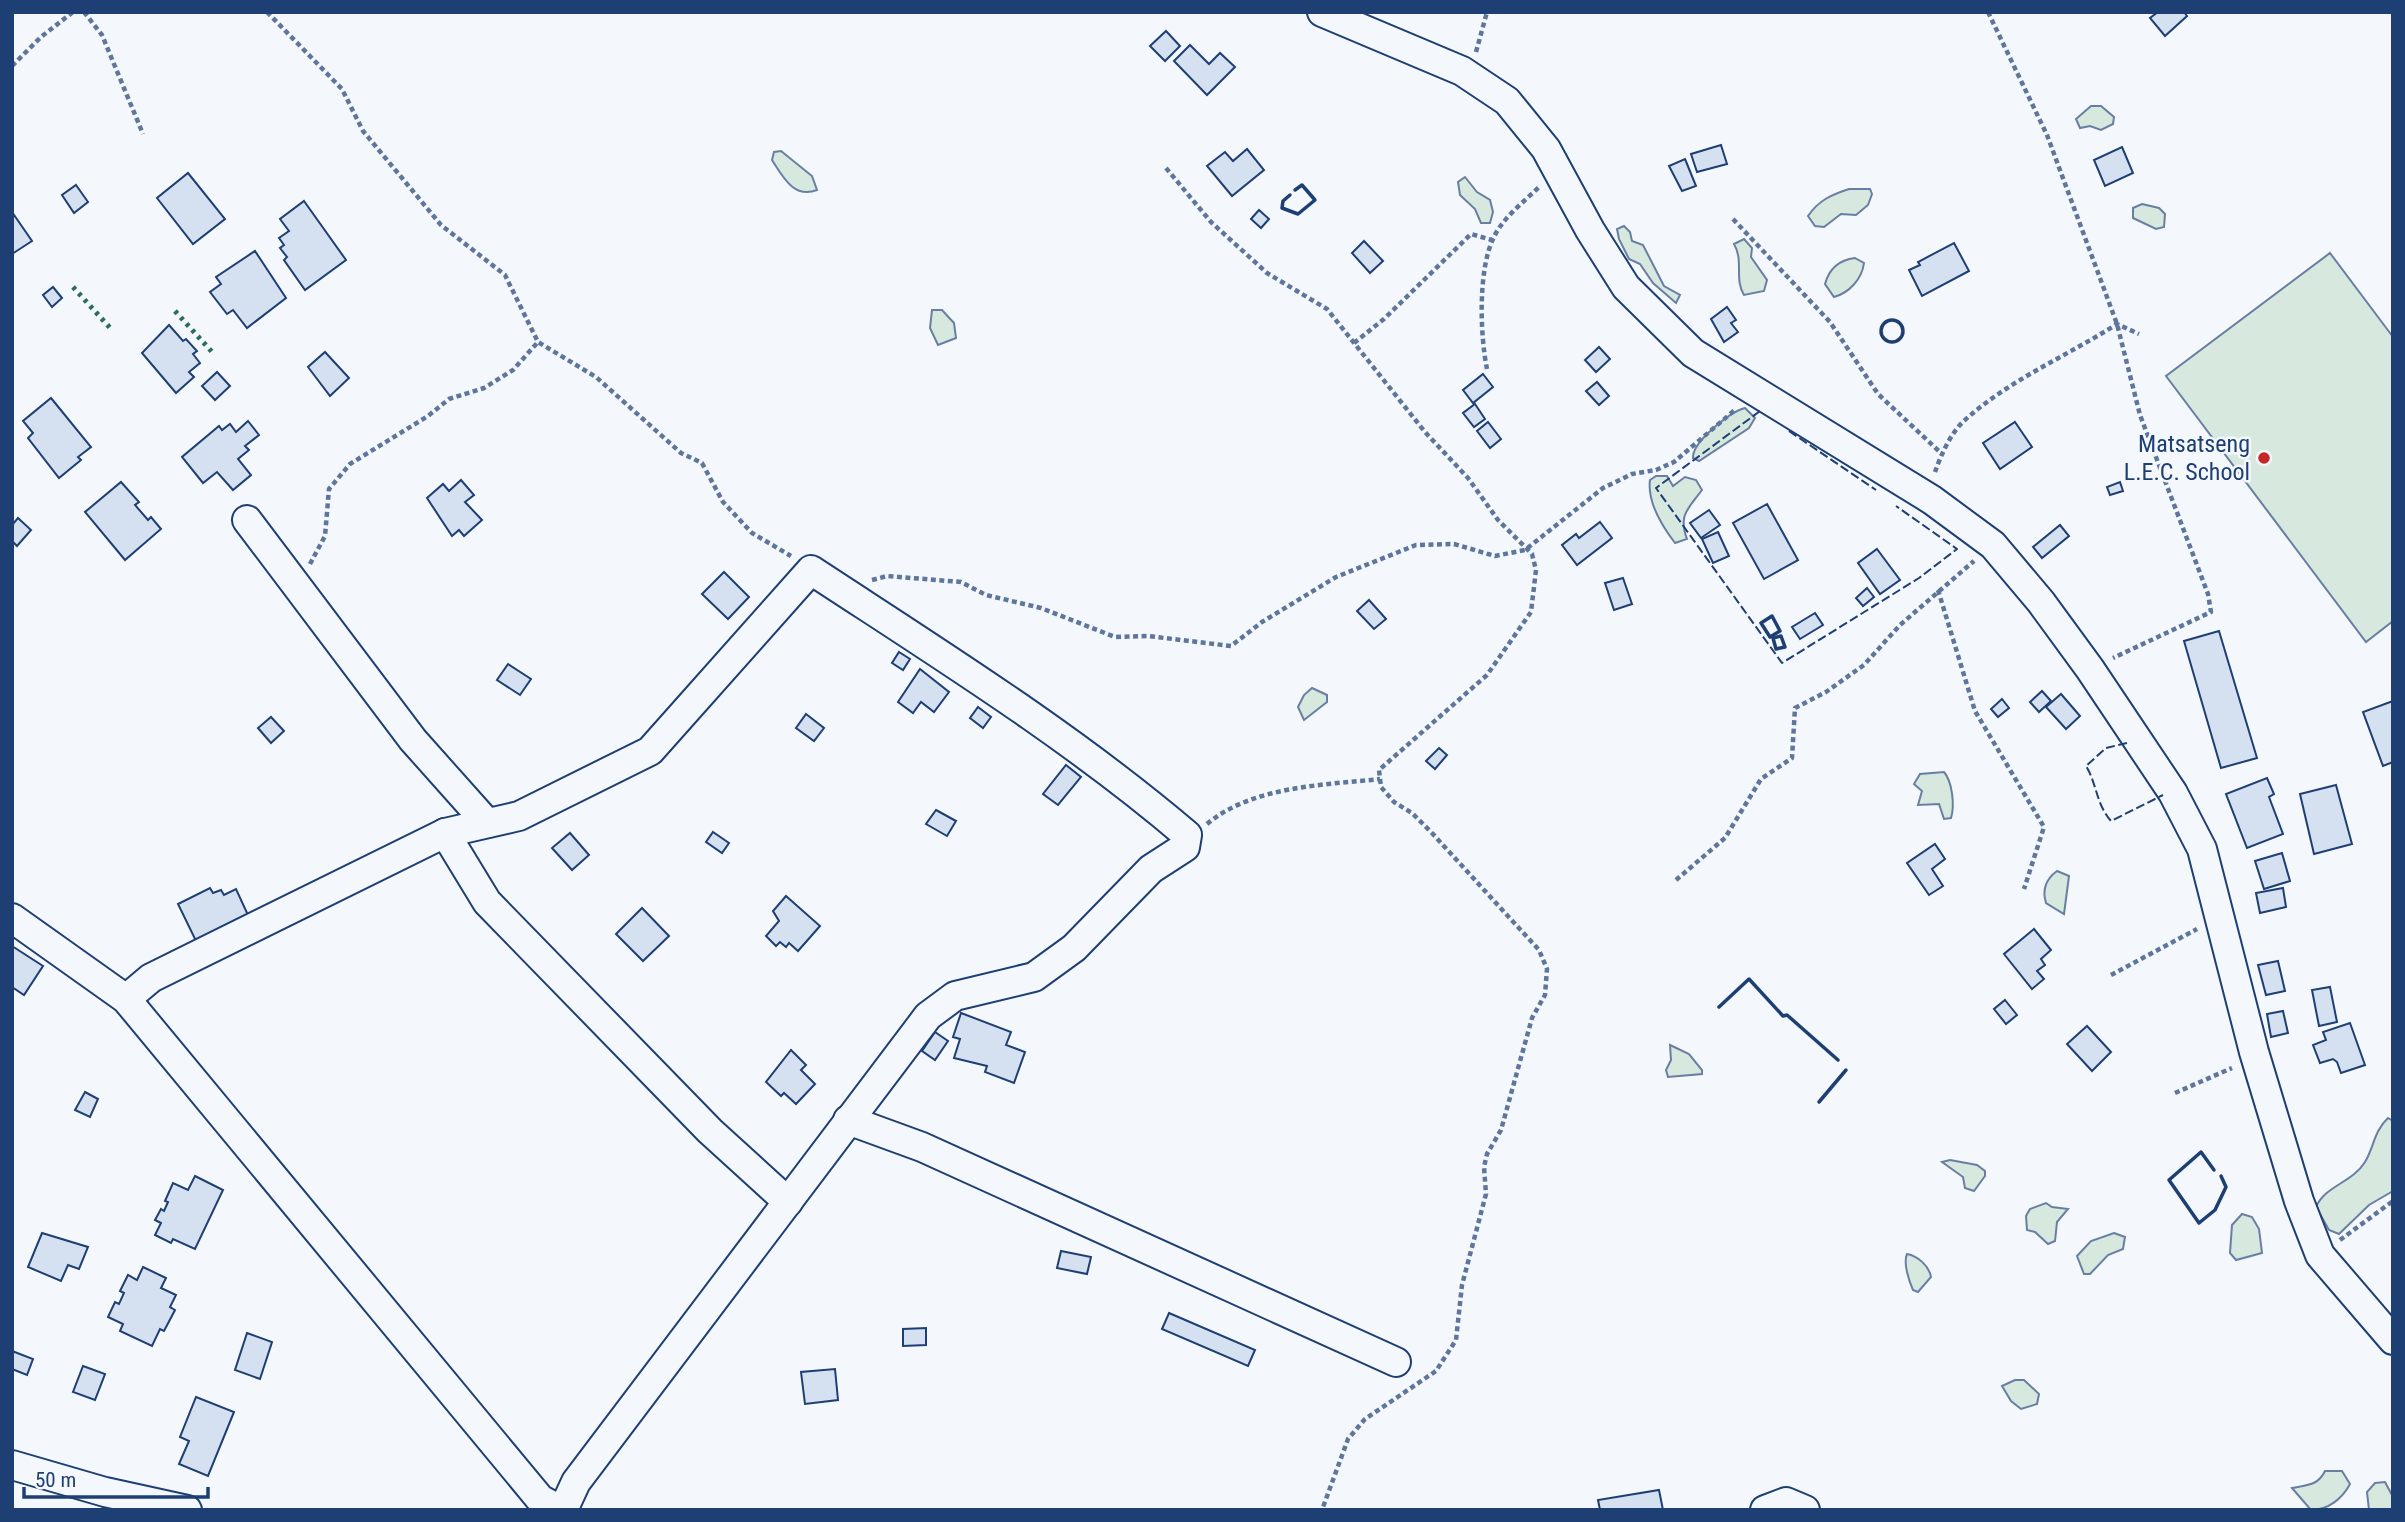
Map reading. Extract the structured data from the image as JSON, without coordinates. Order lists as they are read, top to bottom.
{
  "places": ["Matsatseng L.E.C. School"],
  "scale_bar": "50 m"
}
